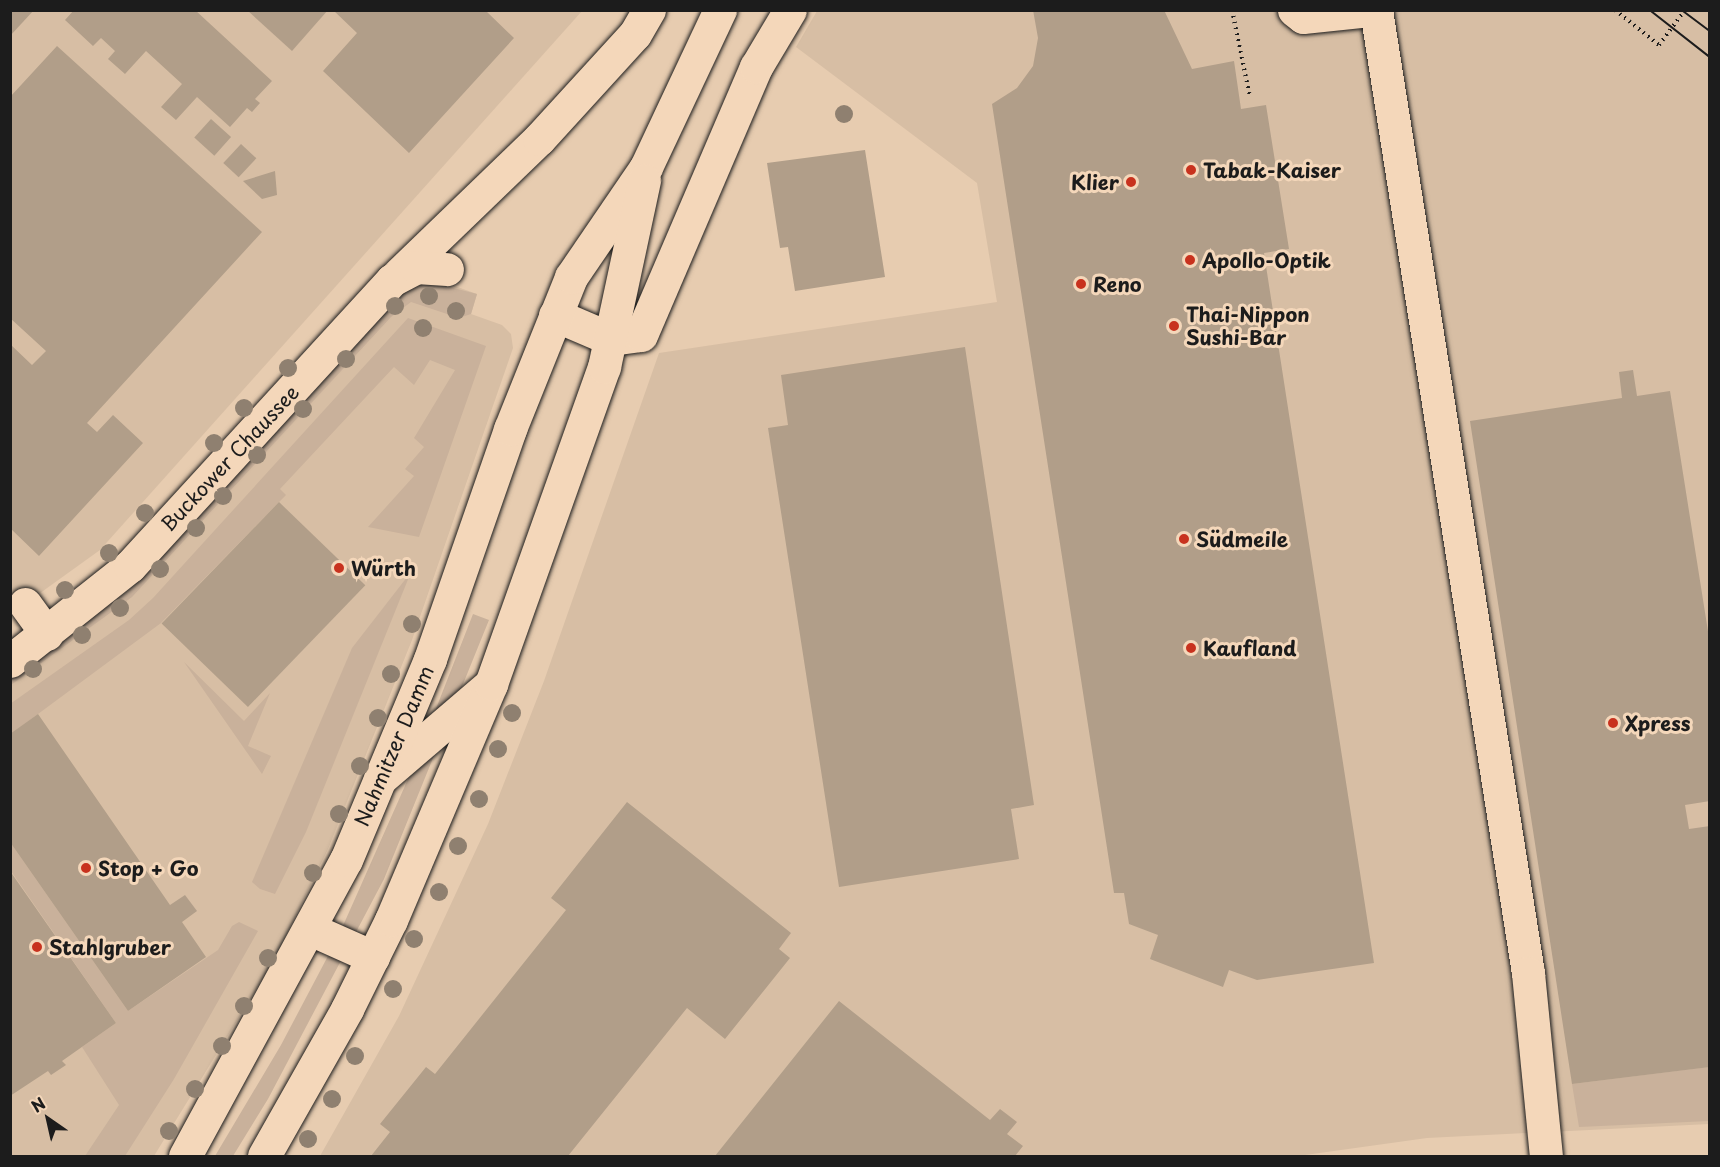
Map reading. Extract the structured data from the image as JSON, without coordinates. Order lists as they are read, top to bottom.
{
  "streets": {
    "main road": ["Buckower Chaussee", "Nahmitzer Damm"]
  },
  "places": [
    "Tabak-Kaiser",
    "Klier",
    "Apollo-Optik",
    "Reno",
    "Thai-Nippon Sushi-Bar",
    "Südmeile",
    "Würth",
    "Kaufland",
    "Xpress",
    "Stop + Go",
    "Stahlgruber"
  ],
  "north": "top left"
}
